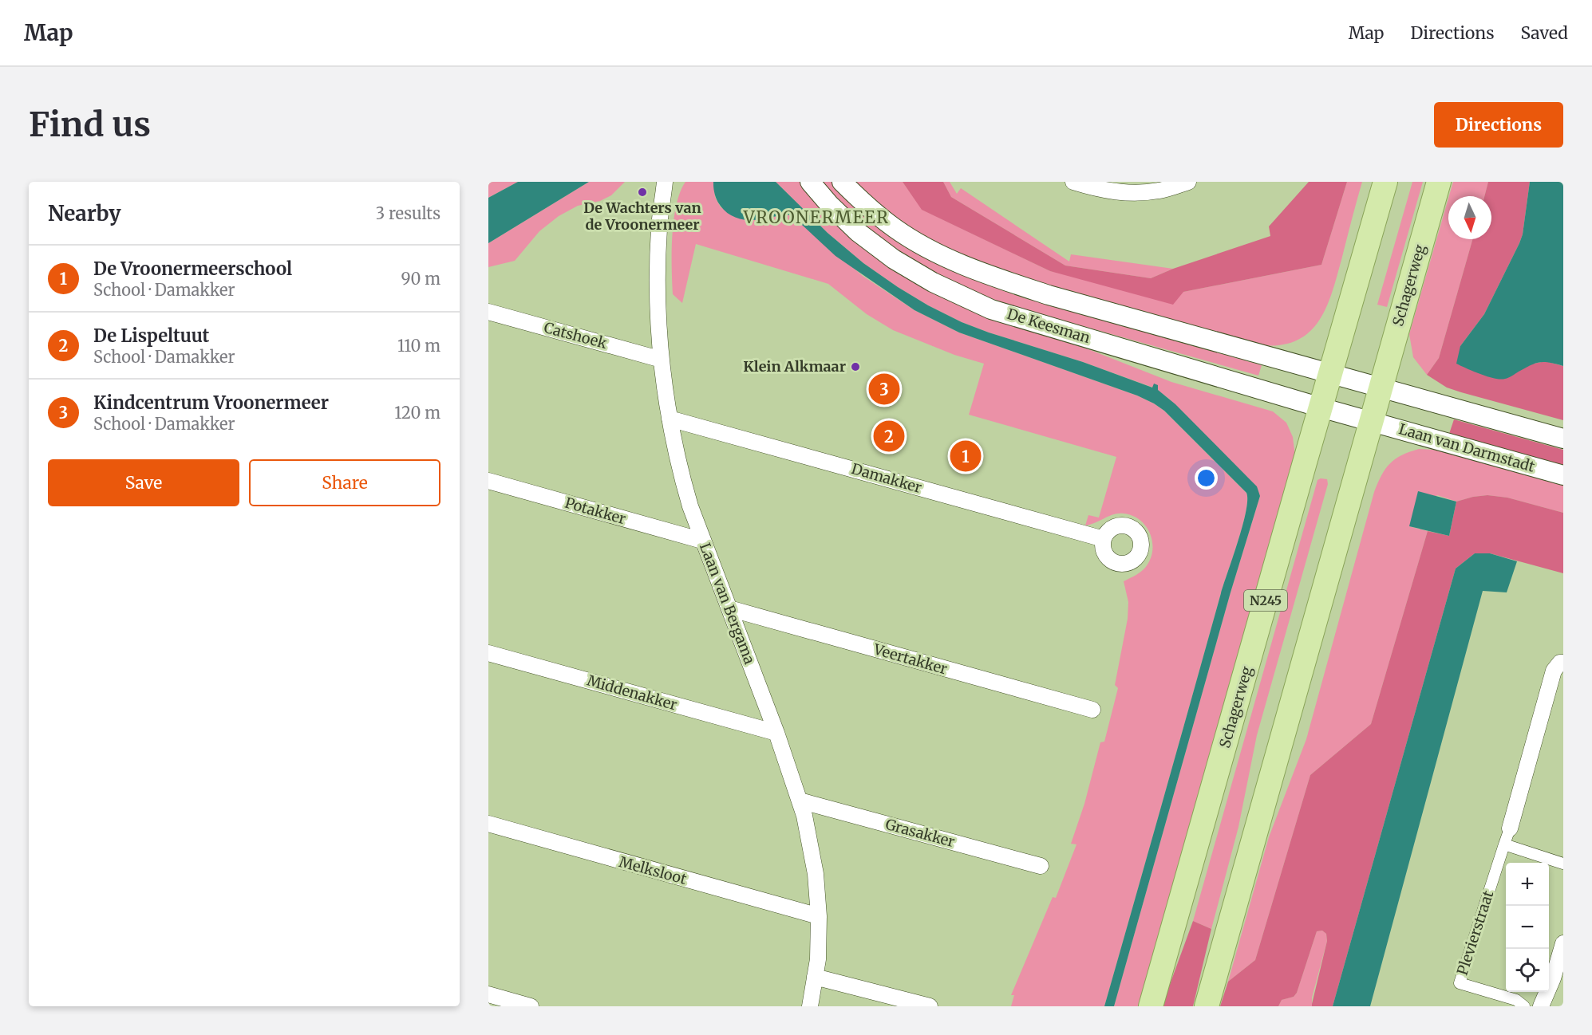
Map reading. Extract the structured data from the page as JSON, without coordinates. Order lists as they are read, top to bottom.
{
  "streets": {
    "main road": ["Schagerweg", "N245"],
    "street": [
      "De Keesman",
      "Catshoek",
      "Laan van Darmstadt",
      "Damakker",
      "Potakker",
      "Laan van Bergama",
      "Veertakker",
      "Middenakker",
      "Grasakker",
      "Melksloot",
      "Plevierstraat"
    ]
  },
  "crossings": [
    ["Schagerweg", "De Keesman"],
    ["Schagerweg", "Laan van Darmstadt"],
    ["Catshoek", "Laan van Bergama"],
    ["Damakker", "Laan van Bergama"],
    ["Potakker", "Laan van Bergama"],
    ["Laan van Bergama", "Veertakker"],
    ["Laan van Bergama", "Middenakker"],
    ["Laan van Bergama", "Grasakker"],
    ["Laan van Bergama", "Melksloot"]
  ],
  "districts": ["VROONERMEER"],
  "places": ["De Wachters van de Vroonermeer", "Klein Alkmaar"],
  "north": "bottom",
  "page": {
    "header": "Map",
    "nav": ["Map", "Directions", "Saved"],
    "buttons": [
      "Directions",
      ["Save", "Share"]
    ],
    "title": "Find us",
    "heading": ["Nearby", "3 results"],
    "list": [
      {
        "mark": "1",
        "name": "De Vroonermeerschool",
        "note": "School · Damakker",
        "value": "90 m"
      },
      {
        "mark": "2",
        "name": "De Lispeltuut",
        "note": "School · Damakker",
        "value": "110 m"
      },
      {
        "mark": "3",
        "name": "Kindcentrum Vroonermeer",
        "note": "School · Damakker",
        "value": "120 m"
      }
    ],
    "pins": ["3", "2", "1"],
    "map_buttons": ["+", "−"]
  }
}
